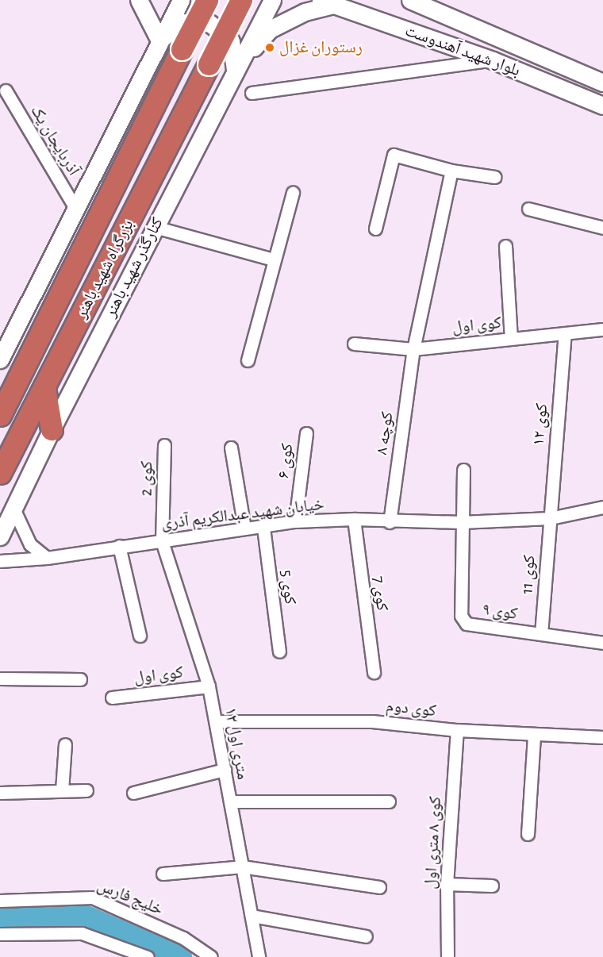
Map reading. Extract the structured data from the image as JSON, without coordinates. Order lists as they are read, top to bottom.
{
  "streets": {
    "highway": ["بزرگراه شهید باهنر"],
    "main road": ["بلوار شهید آهندوست", "کنارگذر شهید باهنر"],
    "street": [
      "آذربایجان یک",
      "کوی اول",
      "کوی ۱۲",
      "کوچه ۸",
      "کوی ۶",
      "کوی 2",
      "خیابان شهید عبدالکریم آذری",
      "کوی 11",
      "کوی 5",
      "کوی 7",
      "کوی ۹",
      "کوی دوم",
      "۱۲ متری اول",
      "کوی ۸ متری اول",
      "خلیج فارس"
    ]
  },
  "crossings": [
    ["کوی اول", "کوی ۱۲"],
    ["کوی اول", "کوچه ۸"],
    ["کوی اول", "۱۲ متری اول"],
    ["کوی ۱۲", "خیابان شهید عبدالکریم آذری"],
    ["کوی ۱۲", "کوی 11"],
    ["کوچه ۸", "خیابان شهید عبدالکریم آذری"],
    ["کوی ۶", "خیابان شهید عبدالکریم آذری"],
    ["کوی 2", "خیابان شهید عبدالکریم آذری"],
    ["کوی 2", "۱۲ متری اول"],
    ["خیابان شهید عبدالکریم آذری", "کوی 11"],
    ["خیابان شهید عبدالکریم آذری", "کوی 5"],
    ["خیابان شهید عبدالکریم آذری", "کوی 7"],
    ["خیابان شهید عبدالکریم آذری", "کوی ۹"],
    ["خیابان شهید عبدالکریم آذری", "۱۲ متری اول"],
    ["کوی 11", "کوی ۹"],
    ["کوی دوم", "۱۲ متری اول"],
    ["کوی دوم", "کوی ۸ متری اول"]
  ],
  "places": ["رستوران غزال"]
}
